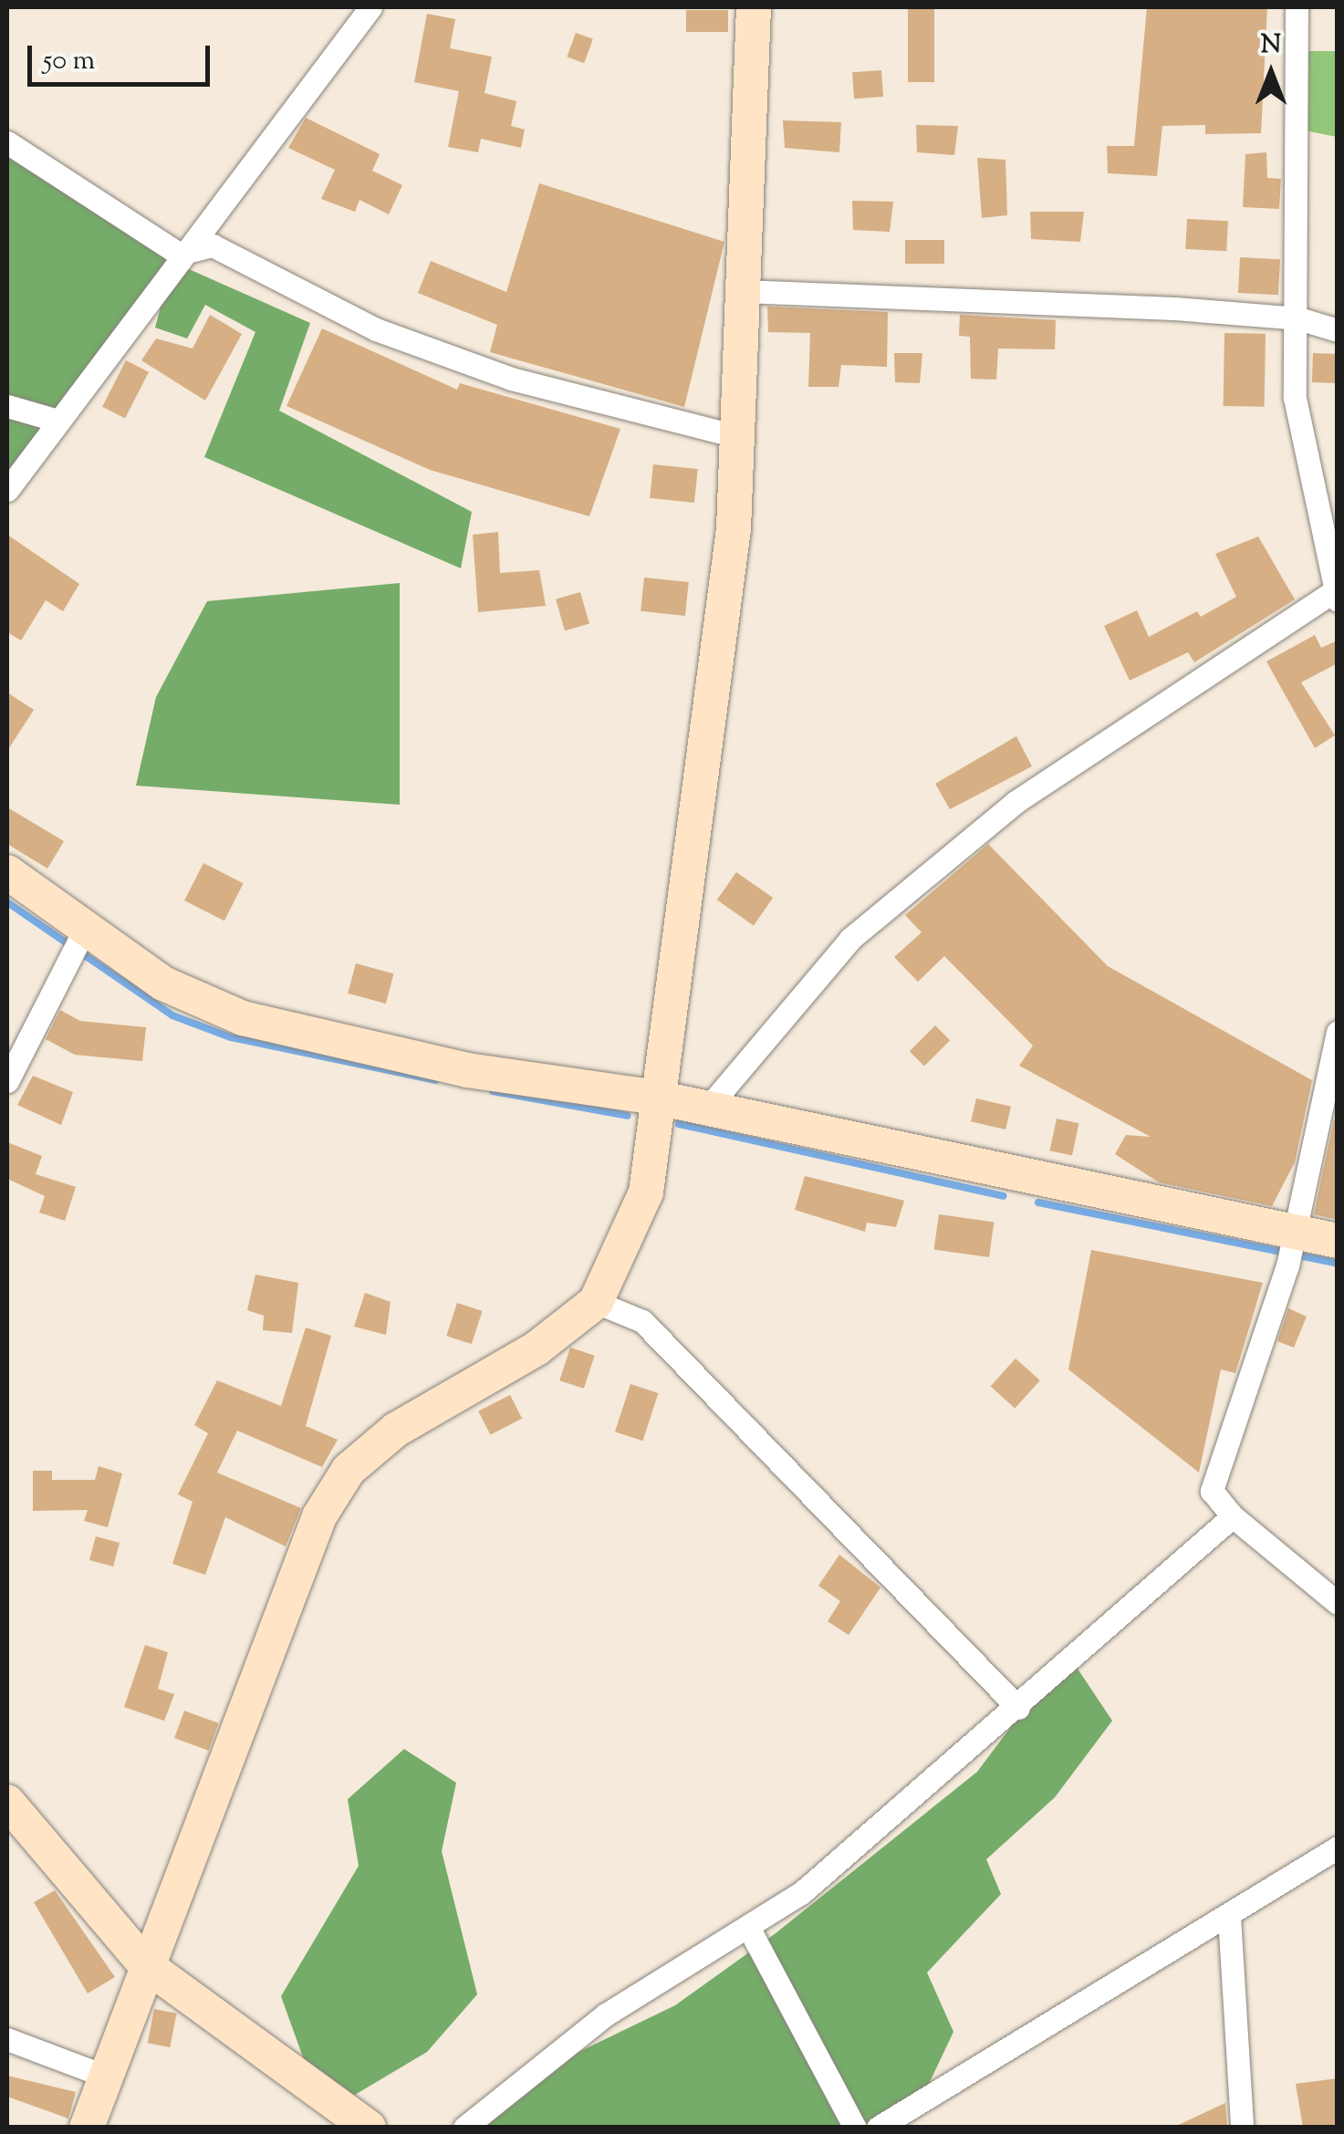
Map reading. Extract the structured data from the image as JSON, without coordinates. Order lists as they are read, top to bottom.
{
  "scale_bar": "50 m",
  "north": "top"
}
